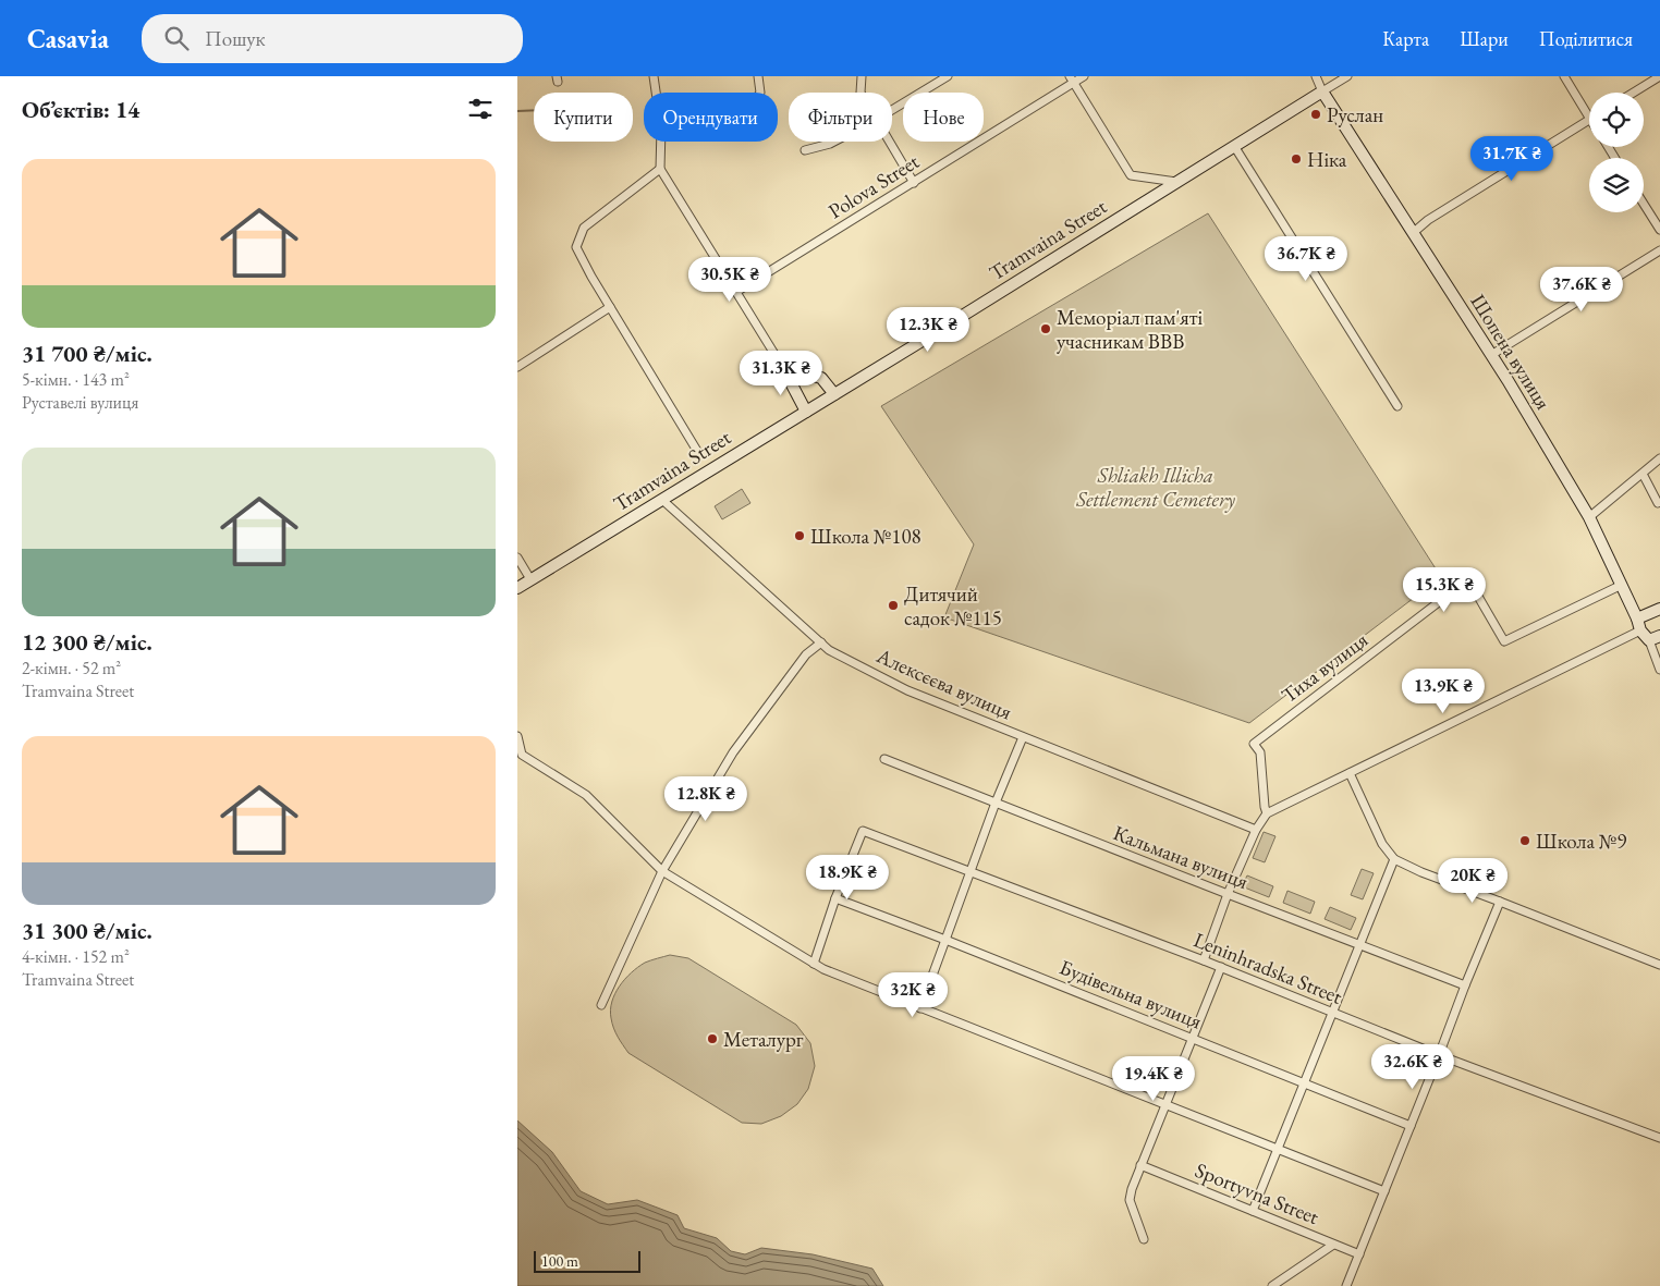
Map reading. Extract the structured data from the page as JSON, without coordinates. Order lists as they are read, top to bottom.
{
  "streets": {
    "street": [
      "Polova Street",
      "Tramvaina Street",
      "Шопена вулиця",
      "Тиха вулиця",
      "Алексєєва вулиця",
      "Кальмана вулиця",
      "Leninhradska Street",
      "Будівельна вулиця",
      "Sportyvna Street"
    ]
  },
  "crossings": [
    ["Tramvaina Street", "Шопена вулиця"],
    ["Tramvaina Street", "Алексєєва вулиця"],
    ["Шопена вулиця", "Тиха вулиця"],
    ["Leninhradska Street", "Будівельна вулиця"]
  ],
  "parks": ["Shliakh Illicha Settlement Cemetery"],
  "places": [
    "Руслан",
    "Ніка",
    "Меморіал пам'яті учасникам ВВВ",
    "Школа №108",
    "Дитячий садок №115",
    "Школа №9",
    "Металург"
  ],
  "scale_bar": "100 m",
  "page": {
    "header": "Casavia",
    "search": "Пошук",
    "nav": ["Карта", "Шари", "Поділитися"],
    "heading": "Об’єктів: 14",
    "chip": [
      "Купити",
      "Орендувати",
      "Фільтри",
      "Нове"
    ],
    "price": [
      "31.7K ₴",
      "36.7K ₴",
      "30.5K ₴",
      "37.6K ₴",
      "12.3K ₴",
      "31.3K ₴",
      "15.3K ₴",
      "13.9K ₴",
      "12.8K ₴",
      "18.9K ₴",
      "20K ₴",
      "32K ₴",
      "32.6K ₴",
      "19.4K ₴"
    ],
    "list": [
      {
        "name": "31 700 ₴/міс.",
        "note": "5-кімн. · 143 m² · Руставелі вулиця"
      },
      {
        "name": "12 300 ₴/міс.",
        "note": "2-кімн. · 52 m² · Tramvaina Street"
      },
      {
        "name": "31 300 ₴/міс.",
        "note": "4-кімн. · 152 m² · Tramvaina Street"
      }
    ],
    "scale": "100 m"
  }
}
